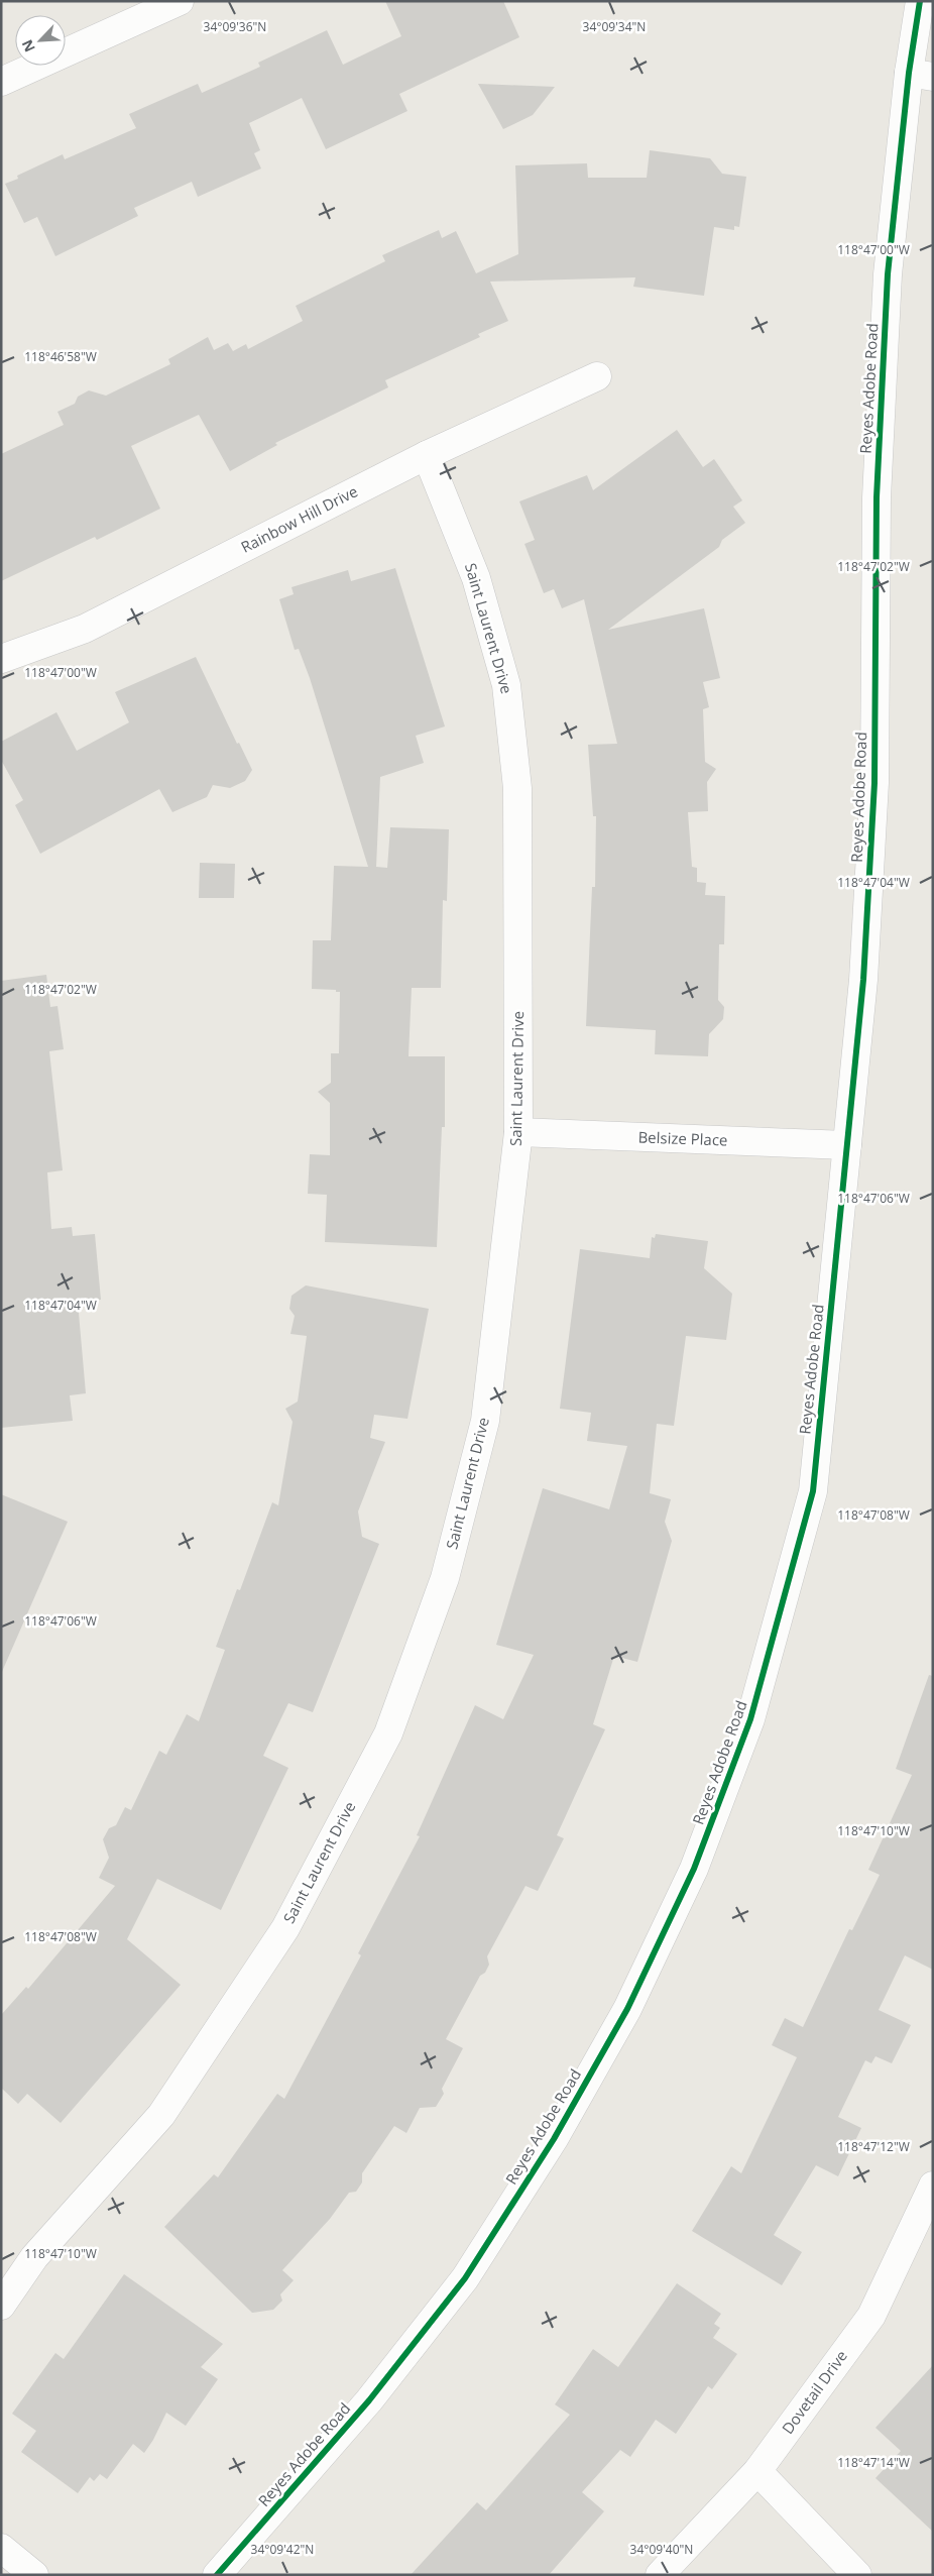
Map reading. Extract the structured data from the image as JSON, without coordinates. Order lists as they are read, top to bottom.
{
  "streets": {
    "street": [
      "Reyes Adobe Road",
      "Rainbow Hill Drive",
      "Saint Laurent Drive",
      "Belsize Place",
      "Dovetail Drive"
    ]
  },
  "crossings": [
    ["Reyes Adobe Road", "Belsize Place"],
    ["Rainbow Hill Drive", "Saint Laurent Drive"],
    ["Saint Laurent Drive", "Belsize Place"]
  ],
  "north": "bottom left",
  "coordinates": [
    "34°09'36\"N",
    "34°09'34\"N",
    "118°47'00\"W",
    "118°46'58\"W",
    "118°47'02\"W",
    "118°47'04\"W",
    "118°47'06\"W",
    "118°47'08\"W",
    "118°47'10\"W",
    "118°47'12\"W",
    "118°47'14\"W",
    "34°09'42\"N",
    "34°09'40\"N"
  ]
}
